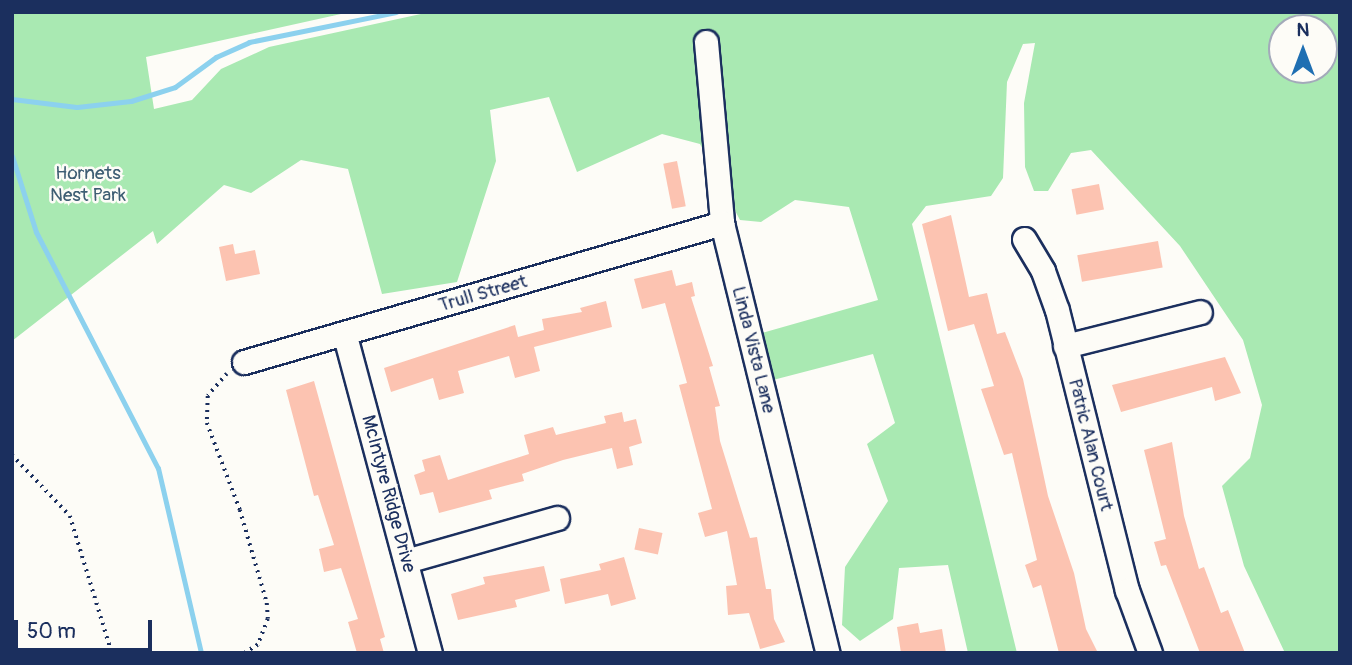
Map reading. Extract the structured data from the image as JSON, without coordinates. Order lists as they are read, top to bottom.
{
  "streets": {
    "street": [
      "Trull Street",
      "Linda Vista Lane",
      "Patric Alan Court",
      "McIntyre Ridge Drive"
    ]
  },
  "crossings": [
    ["Trull Street", "Linda Vista Lane"],
    ["Trull Street", "McIntyre Ridge Drive"]
  ],
  "parks": ["Hornets Nest Park"],
  "scale_bar": "50 m",
  "north": "top"
}
